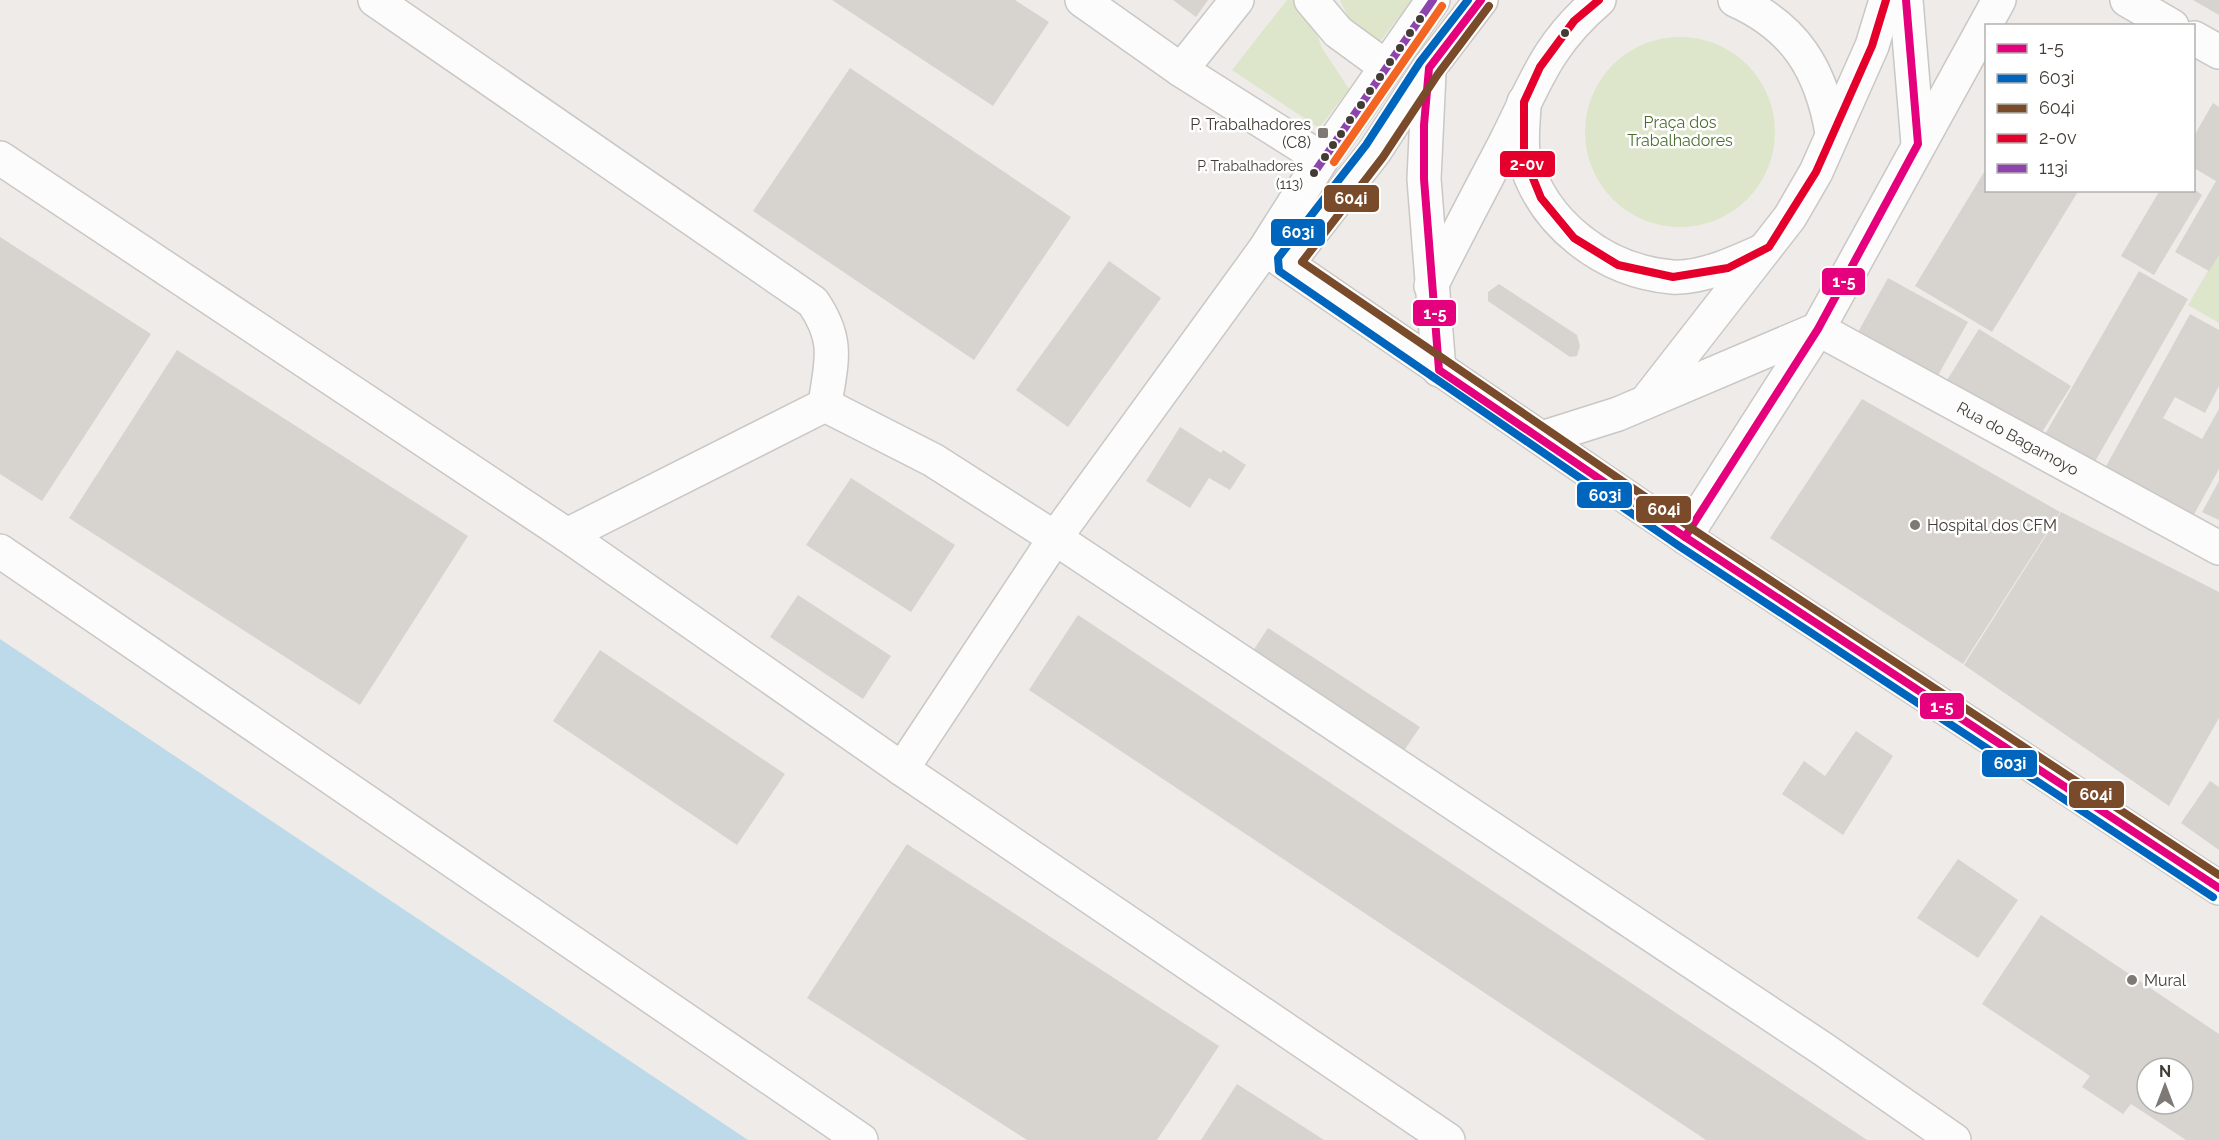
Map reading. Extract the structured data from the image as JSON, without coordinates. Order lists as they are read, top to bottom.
{
  "streets": {
    "street": ["Rua do Bagamoyo"]
  },
  "parks": ["Praça dos Trabalhadores"],
  "places": {
    "transit": ["P. Trabalhadores (C8)"],
    "other": ["P. Trabalhadores (113)", "Hospital dos CFM", "Mural"]
  },
  "lines": [
    "transit line 1-5",
    "transit line 603i",
    "transit line 2-0v",
    "transit line 113i",
    "transit line 604i"
  ],
  "legend": [
    "1-5",
    "603i",
    "604i",
    "2-0v",
    "113i"
  ],
  "north": "top"
}
